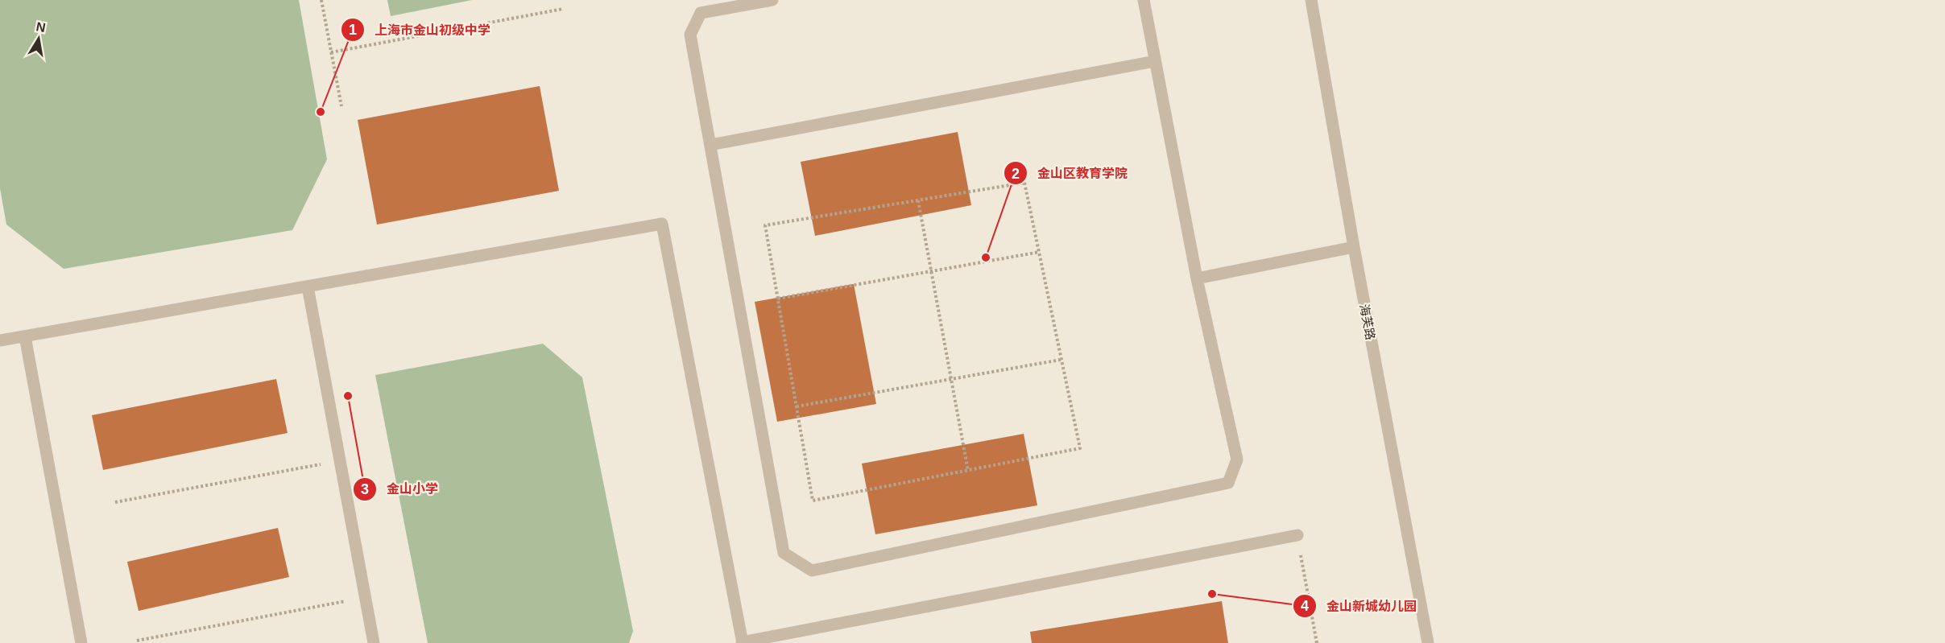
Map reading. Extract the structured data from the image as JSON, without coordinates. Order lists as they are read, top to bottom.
{
  "streets": {
    "street": ["海芙路"]
  },
  "places": [
    "上海市金山初级中学",
    "金山区教育学院",
    "金山小学",
    "金山新城幼儿园"
  ],
  "north": "top"
}
